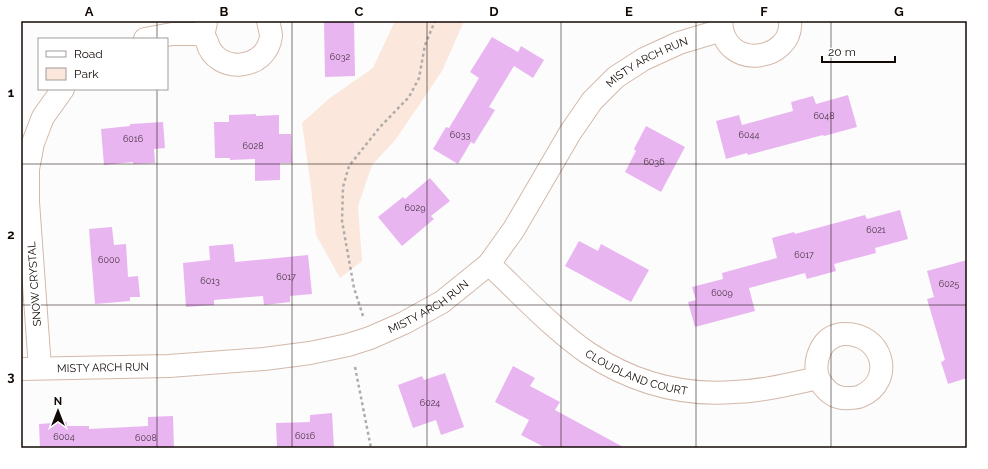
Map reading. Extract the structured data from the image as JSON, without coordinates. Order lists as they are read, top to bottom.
{
  "streets": {
    "street": ["MISTY ARCH RUN", "SNOW CRYSTAL", "CLOUDLAND COURT"]
  },
  "crossings": [
    ["MISTY ARCH RUN", "SNOW CRYSTAL"],
    ["MISTY ARCH RUN", "CLOUDLAND COURT"]
  ],
  "house_numbers": [
    "6032",
    "6048",
    "6033",
    "6044",
    "6016",
    "6028",
    "6036",
    "6029",
    "6021",
    "6017",
    "6000",
    "6017",
    "6013",
    "6025",
    "6009",
    "6024",
    "6016",
    "6004",
    "6008"
  ],
  "legend": ["Road", "Park"],
  "scale_bar": "20 m",
  "north": "top",
  "grid": {
    "columns": [
      "A",
      "B",
      "C",
      "D",
      "E",
      "F",
      "G"
    ],
    "rows": ["1", "2", "3"]
  }
}
